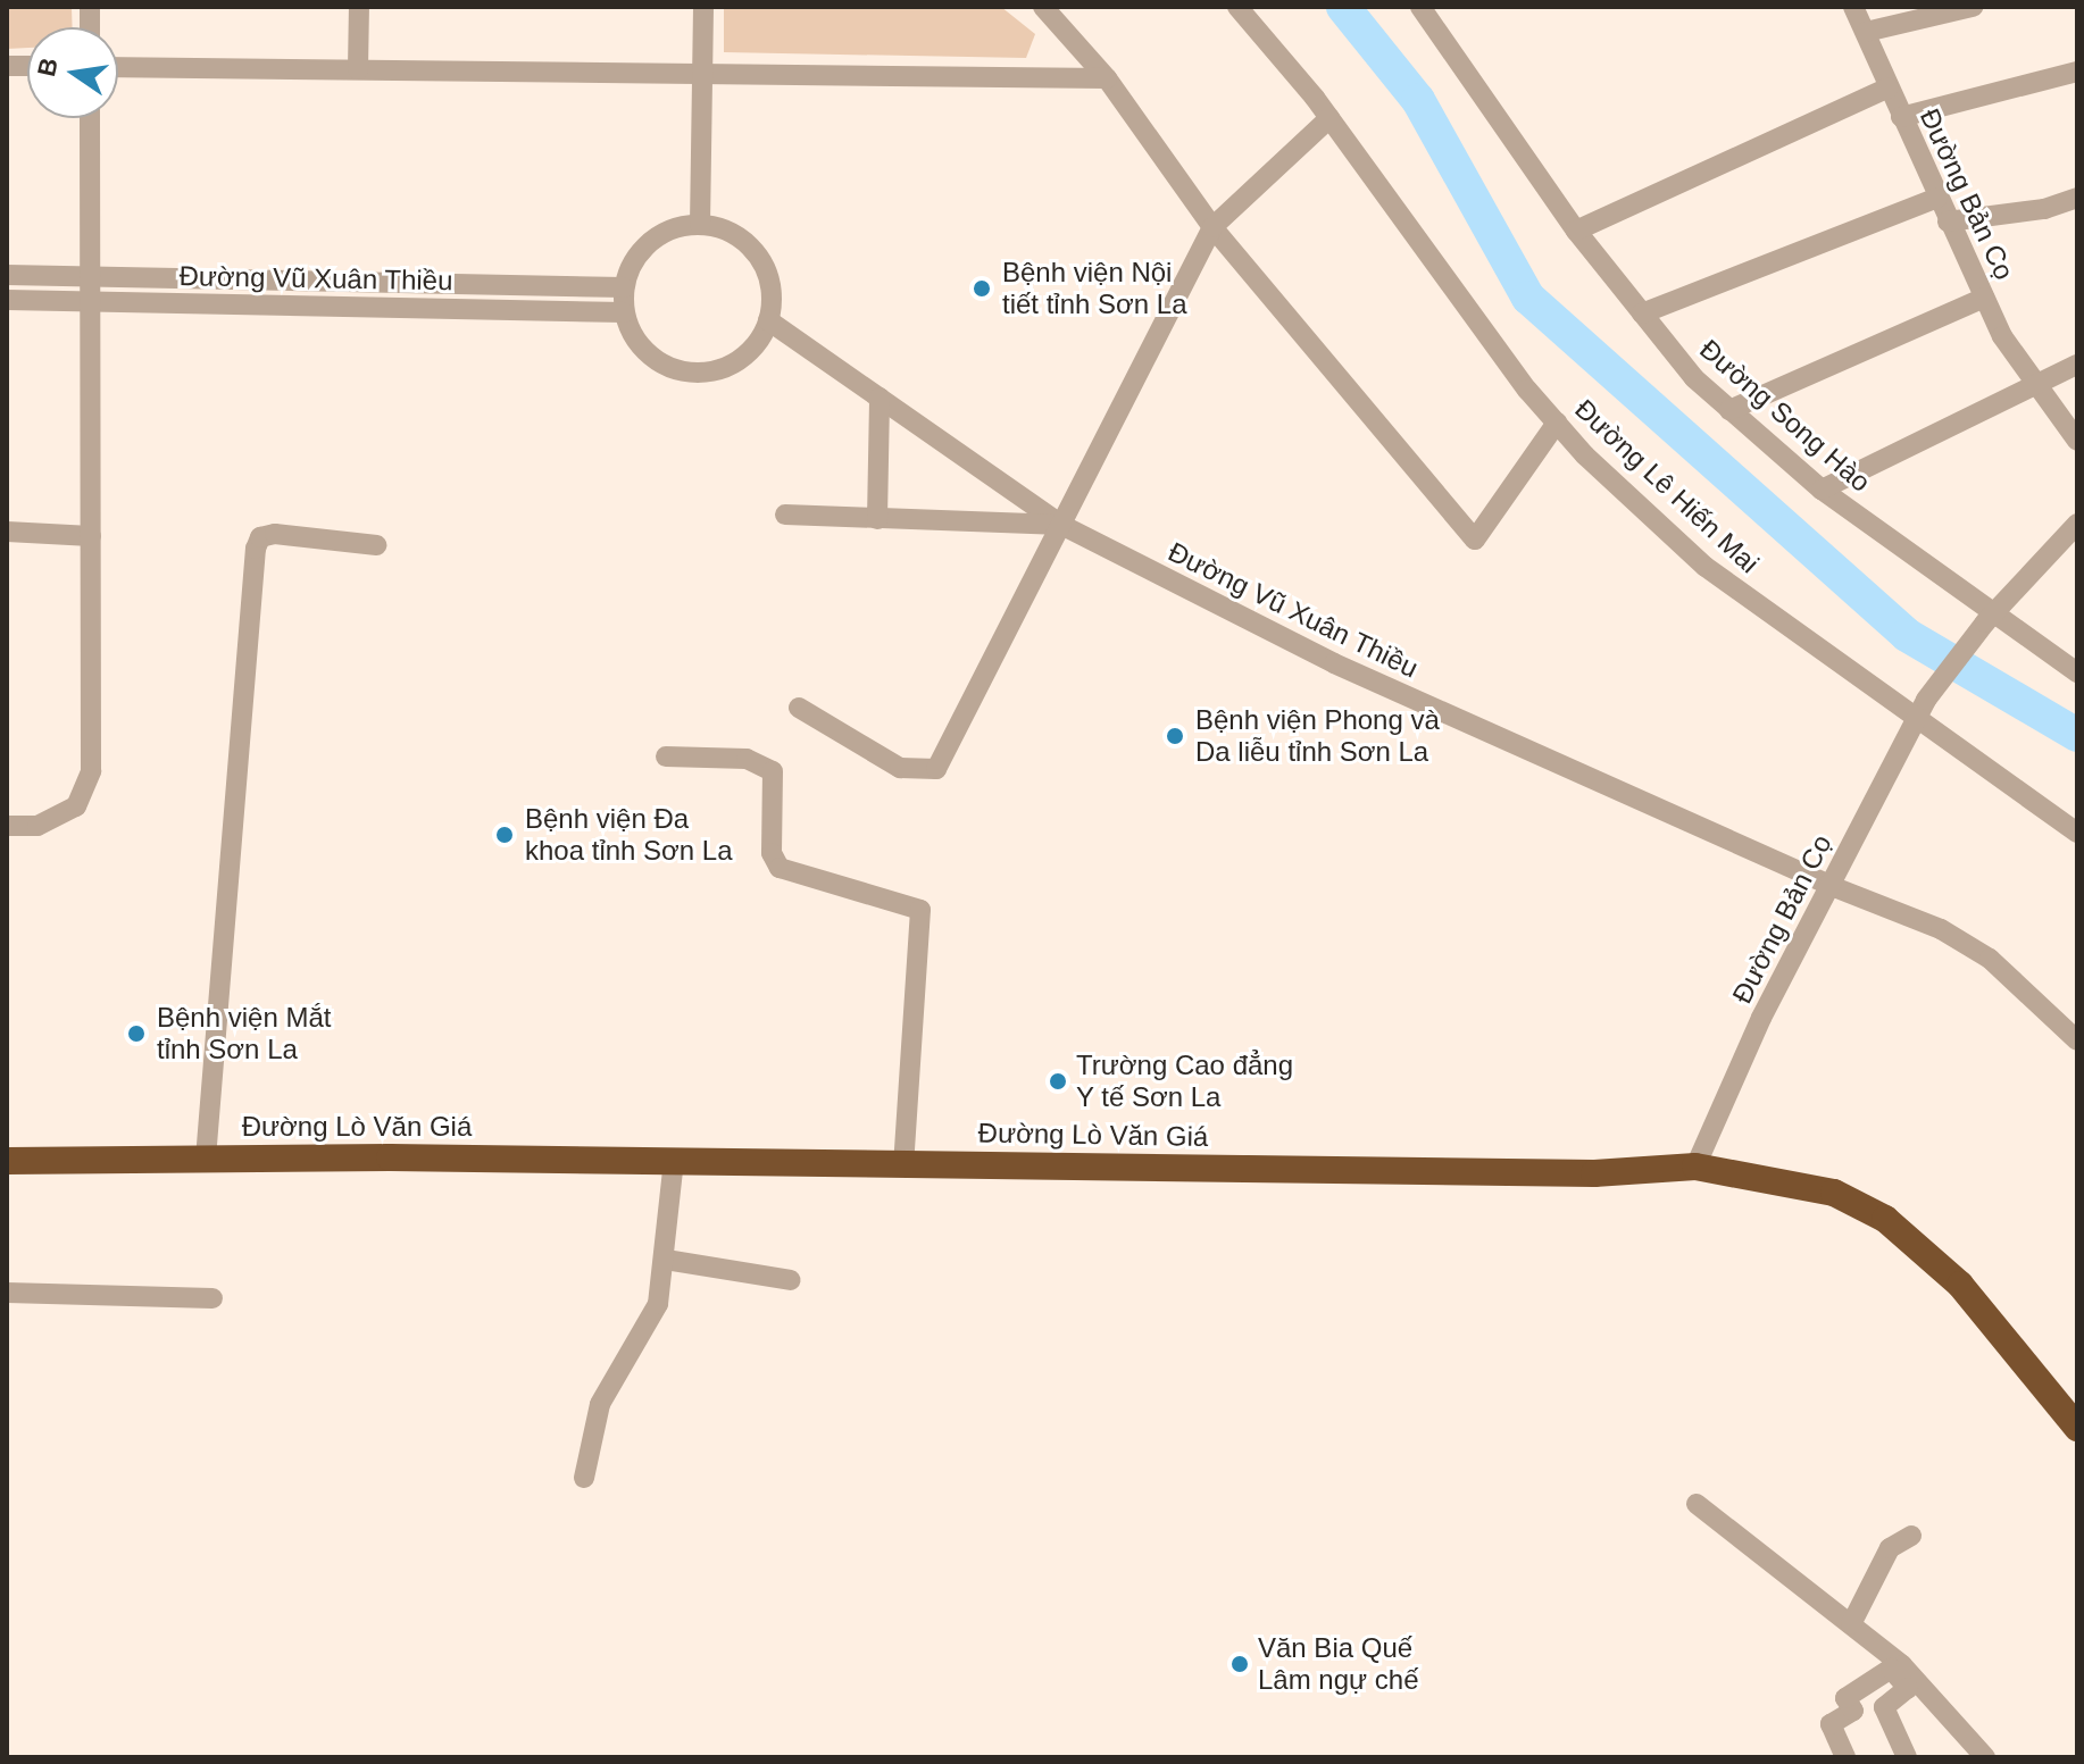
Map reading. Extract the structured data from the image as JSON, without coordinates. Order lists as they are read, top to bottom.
{
  "streets": {
    "highway": ["Đường Lò Văn Giá"],
    "street": [
      "Đường Bản Cọ",
      "Đường Vũ Xuân Thiều",
      "Đường Song Hào",
      "Đường Lê Hiến Mai"
    ]
  },
  "crossings": [
    ["Đường Bản Cọ", "Đường Vũ Xuân Thiều"],
    ["Đường Bản Cọ", "Đường Song Hào"],
    ["Đường Bản Cọ", "Đường Lê Hiến Mai"],
    ["Đường Bản Cọ", "Đường Lò Văn Giá"]
  ],
  "places": [
    "Bệnh viện Nội tiết tỉnh Sơn La",
    "Bệnh viện Phong và Da liễu tỉnh Sơn La",
    "Bệnh viện Đa khoa tỉnh Sơn La",
    "Bệnh viện Mắt tỉnh Sơn La",
    "Trường Cao đẳng Y tế Sơn La",
    "Văn Bia Quế Lâm ngự chế"
  ],
  "north": "left"
}
